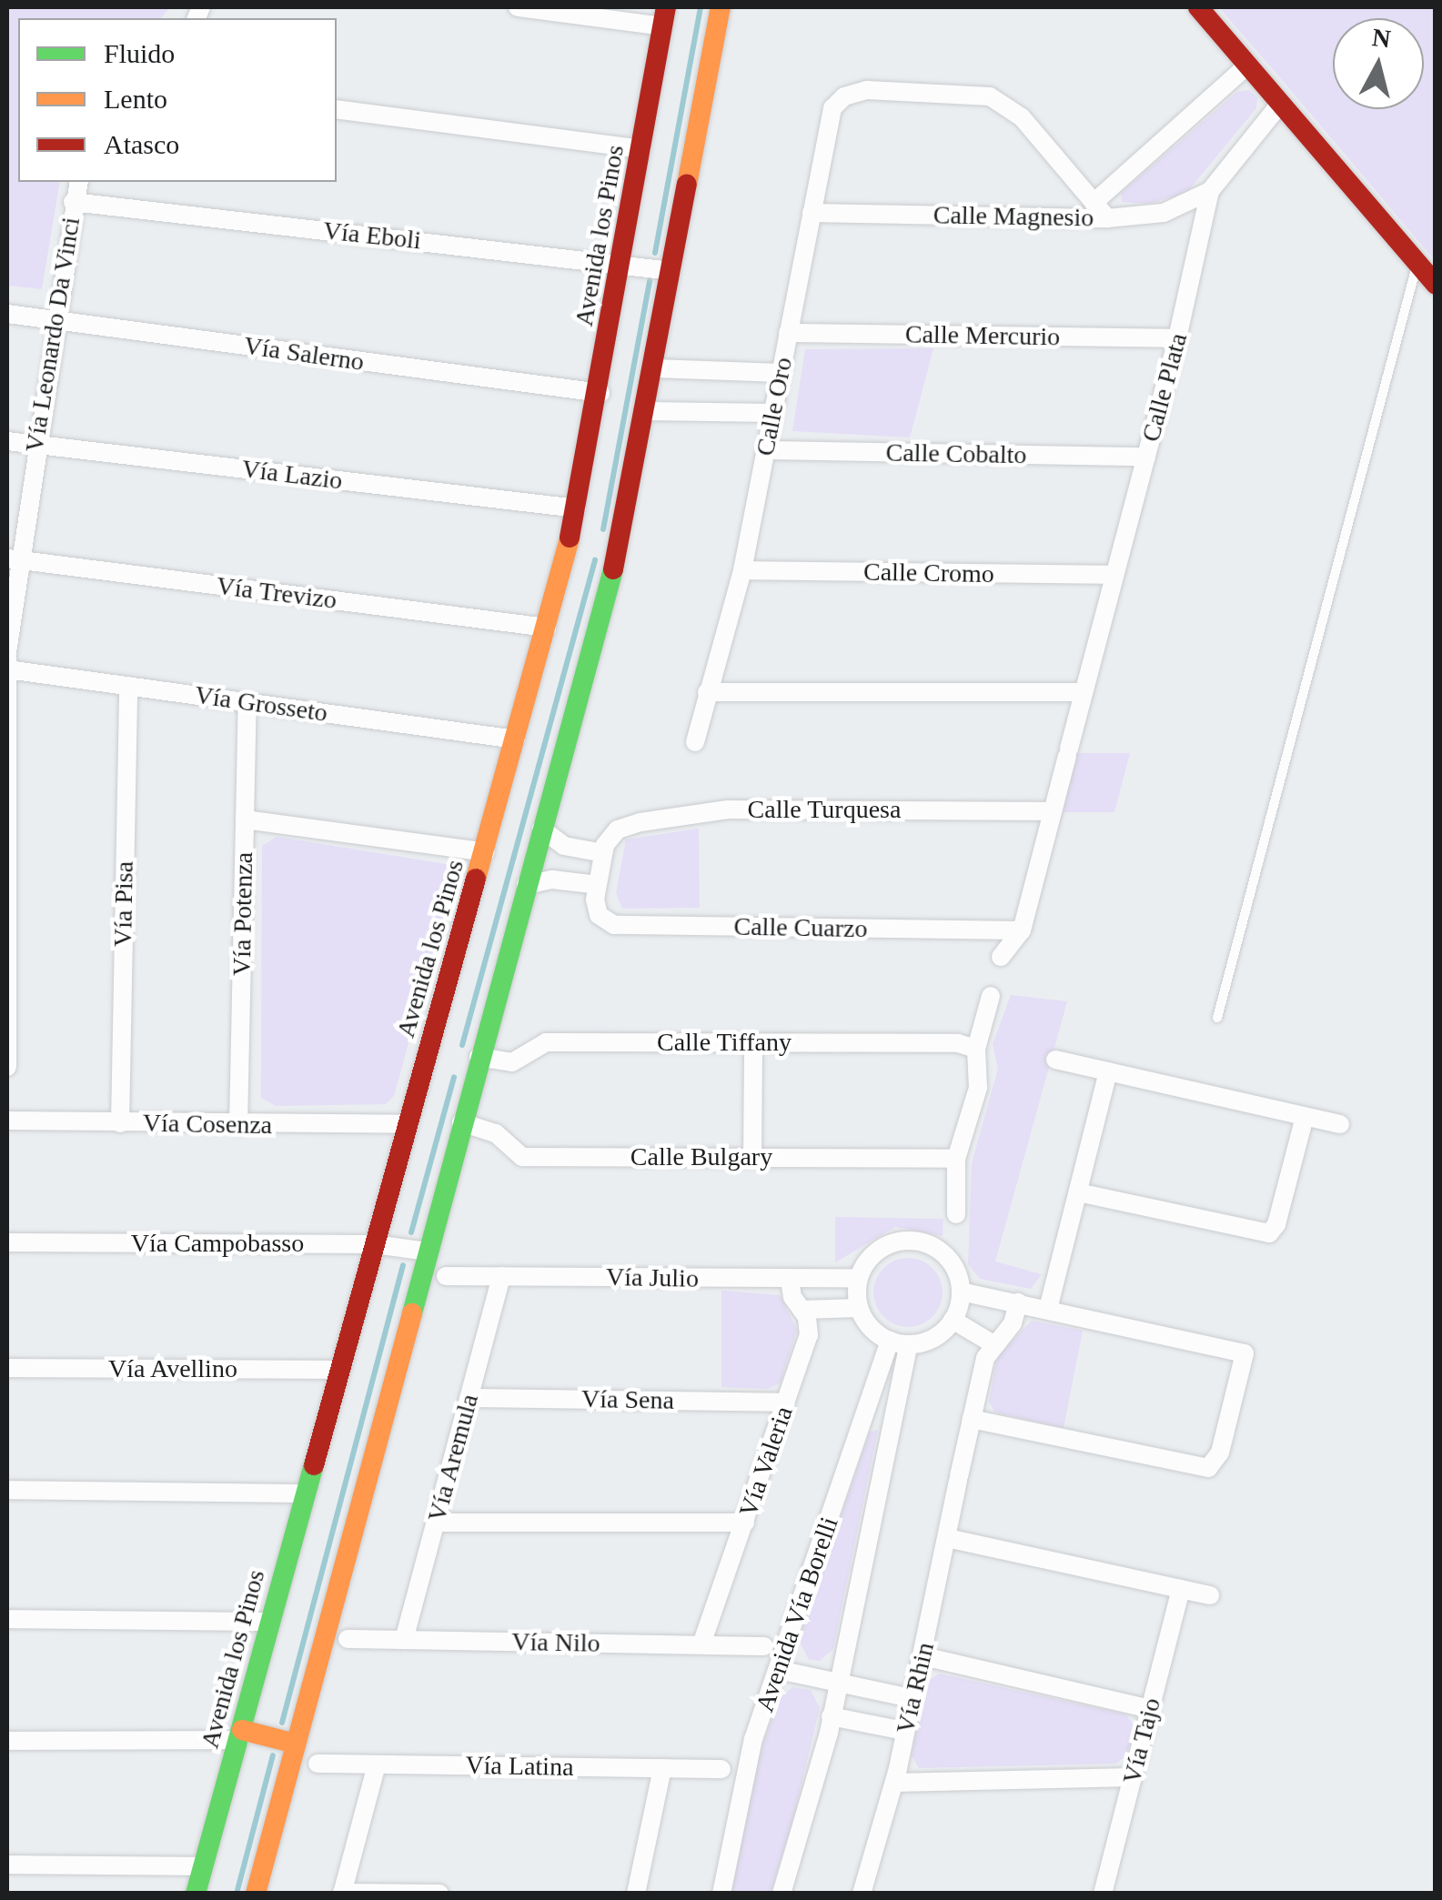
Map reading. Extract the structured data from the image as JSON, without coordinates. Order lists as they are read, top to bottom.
{
  "streets": {
    "street": [
      "Calle Magnesio",
      "Vía Eboli",
      "Avenida los Pinos",
      "Vía Leonardo Da Vinci",
      "Calle Mercurio",
      "Vía Salerno",
      "Calle Plata",
      "Calle Oro",
      "Calle Cobalto",
      "Vía Lazio",
      "Calle Cromo",
      "Vía Trevizo",
      "Vía Grosseto",
      "Calle Turquesa",
      "Vía Pisa",
      "Vía Potenza",
      "Calle Cuarzo",
      "Calle Tiffany",
      "Vía Cosenza",
      "Calle Bulgary",
      "Vía Campobasso",
      "Vía Julio",
      "Vía Avellino",
      "Vía Sena",
      "Vía Aremula",
      "Vía Valeria",
      "Avenida Vía Borelli",
      "Vía Nilo",
      "Vía Rhin",
      "Vía Tajo",
      "Vía Latina"
    ]
  },
  "crossings": [
    ["Calle Magnesio", "Calle Plata"],
    ["Calle Magnesio", "Calle Oro"],
    ["Vía Eboli", "Avenida los Pinos"],
    ["Vía Eboli", "Vía Leonardo Da Vinci"],
    ["Avenida los Pinos", "Vía Salerno"],
    ["Avenida los Pinos", "Vía Lazio"],
    ["Avenida los Pinos", "Vía Trevizo"],
    ["Avenida los Pinos", "Vía Grosseto"],
    ["Avenida los Pinos", "Calle Tiffany"],
    ["Avenida los Pinos", "Vía Cosenza"],
    ["Avenida los Pinos", "Calle Bulgary"],
    ["Avenida los Pinos", "Vía Campobasso"],
    ["Avenida los Pinos", "Vía Avellino"],
    ["Vía Leonardo Da Vinci", "Vía Salerno"],
    ["Vía Leonardo Da Vinci", "Vía Lazio"],
    ["Vía Leonardo Da Vinci", "Vía Trevizo"],
    ["Vía Leonardo Da Vinci", "Vía Grosseto"],
    ["Calle Mercurio", "Calle Plata"],
    ["Calle Mercurio", "Calle Oro"],
    ["Calle Plata", "Calle Cobalto"],
    ["Calle Plata", "Calle Cromo"],
    ["Calle Plata", "Calle Turquesa"],
    ["Calle Plata", "Calle Cuarzo"],
    ["Calle Oro", "Calle Cobalto"],
    ["Calle Oro", "Calle Cromo"],
    ["Vía Grosseto", "Vía Pisa"],
    ["Vía Grosseto", "Vía Potenza"],
    ["Vía Pisa", "Vía Cosenza"],
    ["Vía Potenza", "Vía Cosenza"],
    ["Vía Julio", "Vía Aremula"],
    ["Vía Julio", "Vía Valeria"],
    ["Vía Julio", "Avenida Vía Borelli"],
    ["Vía Sena", "Vía Aremula"],
    ["Vía Sena", "Vía Valeria"],
    ["Vía Aremula", "Vía Nilo"],
    ["Vía Valeria", "Vía Nilo"]
  ],
  "legend": ["Fluido", "Lento", "Atasco"],
  "north": "top"
}
